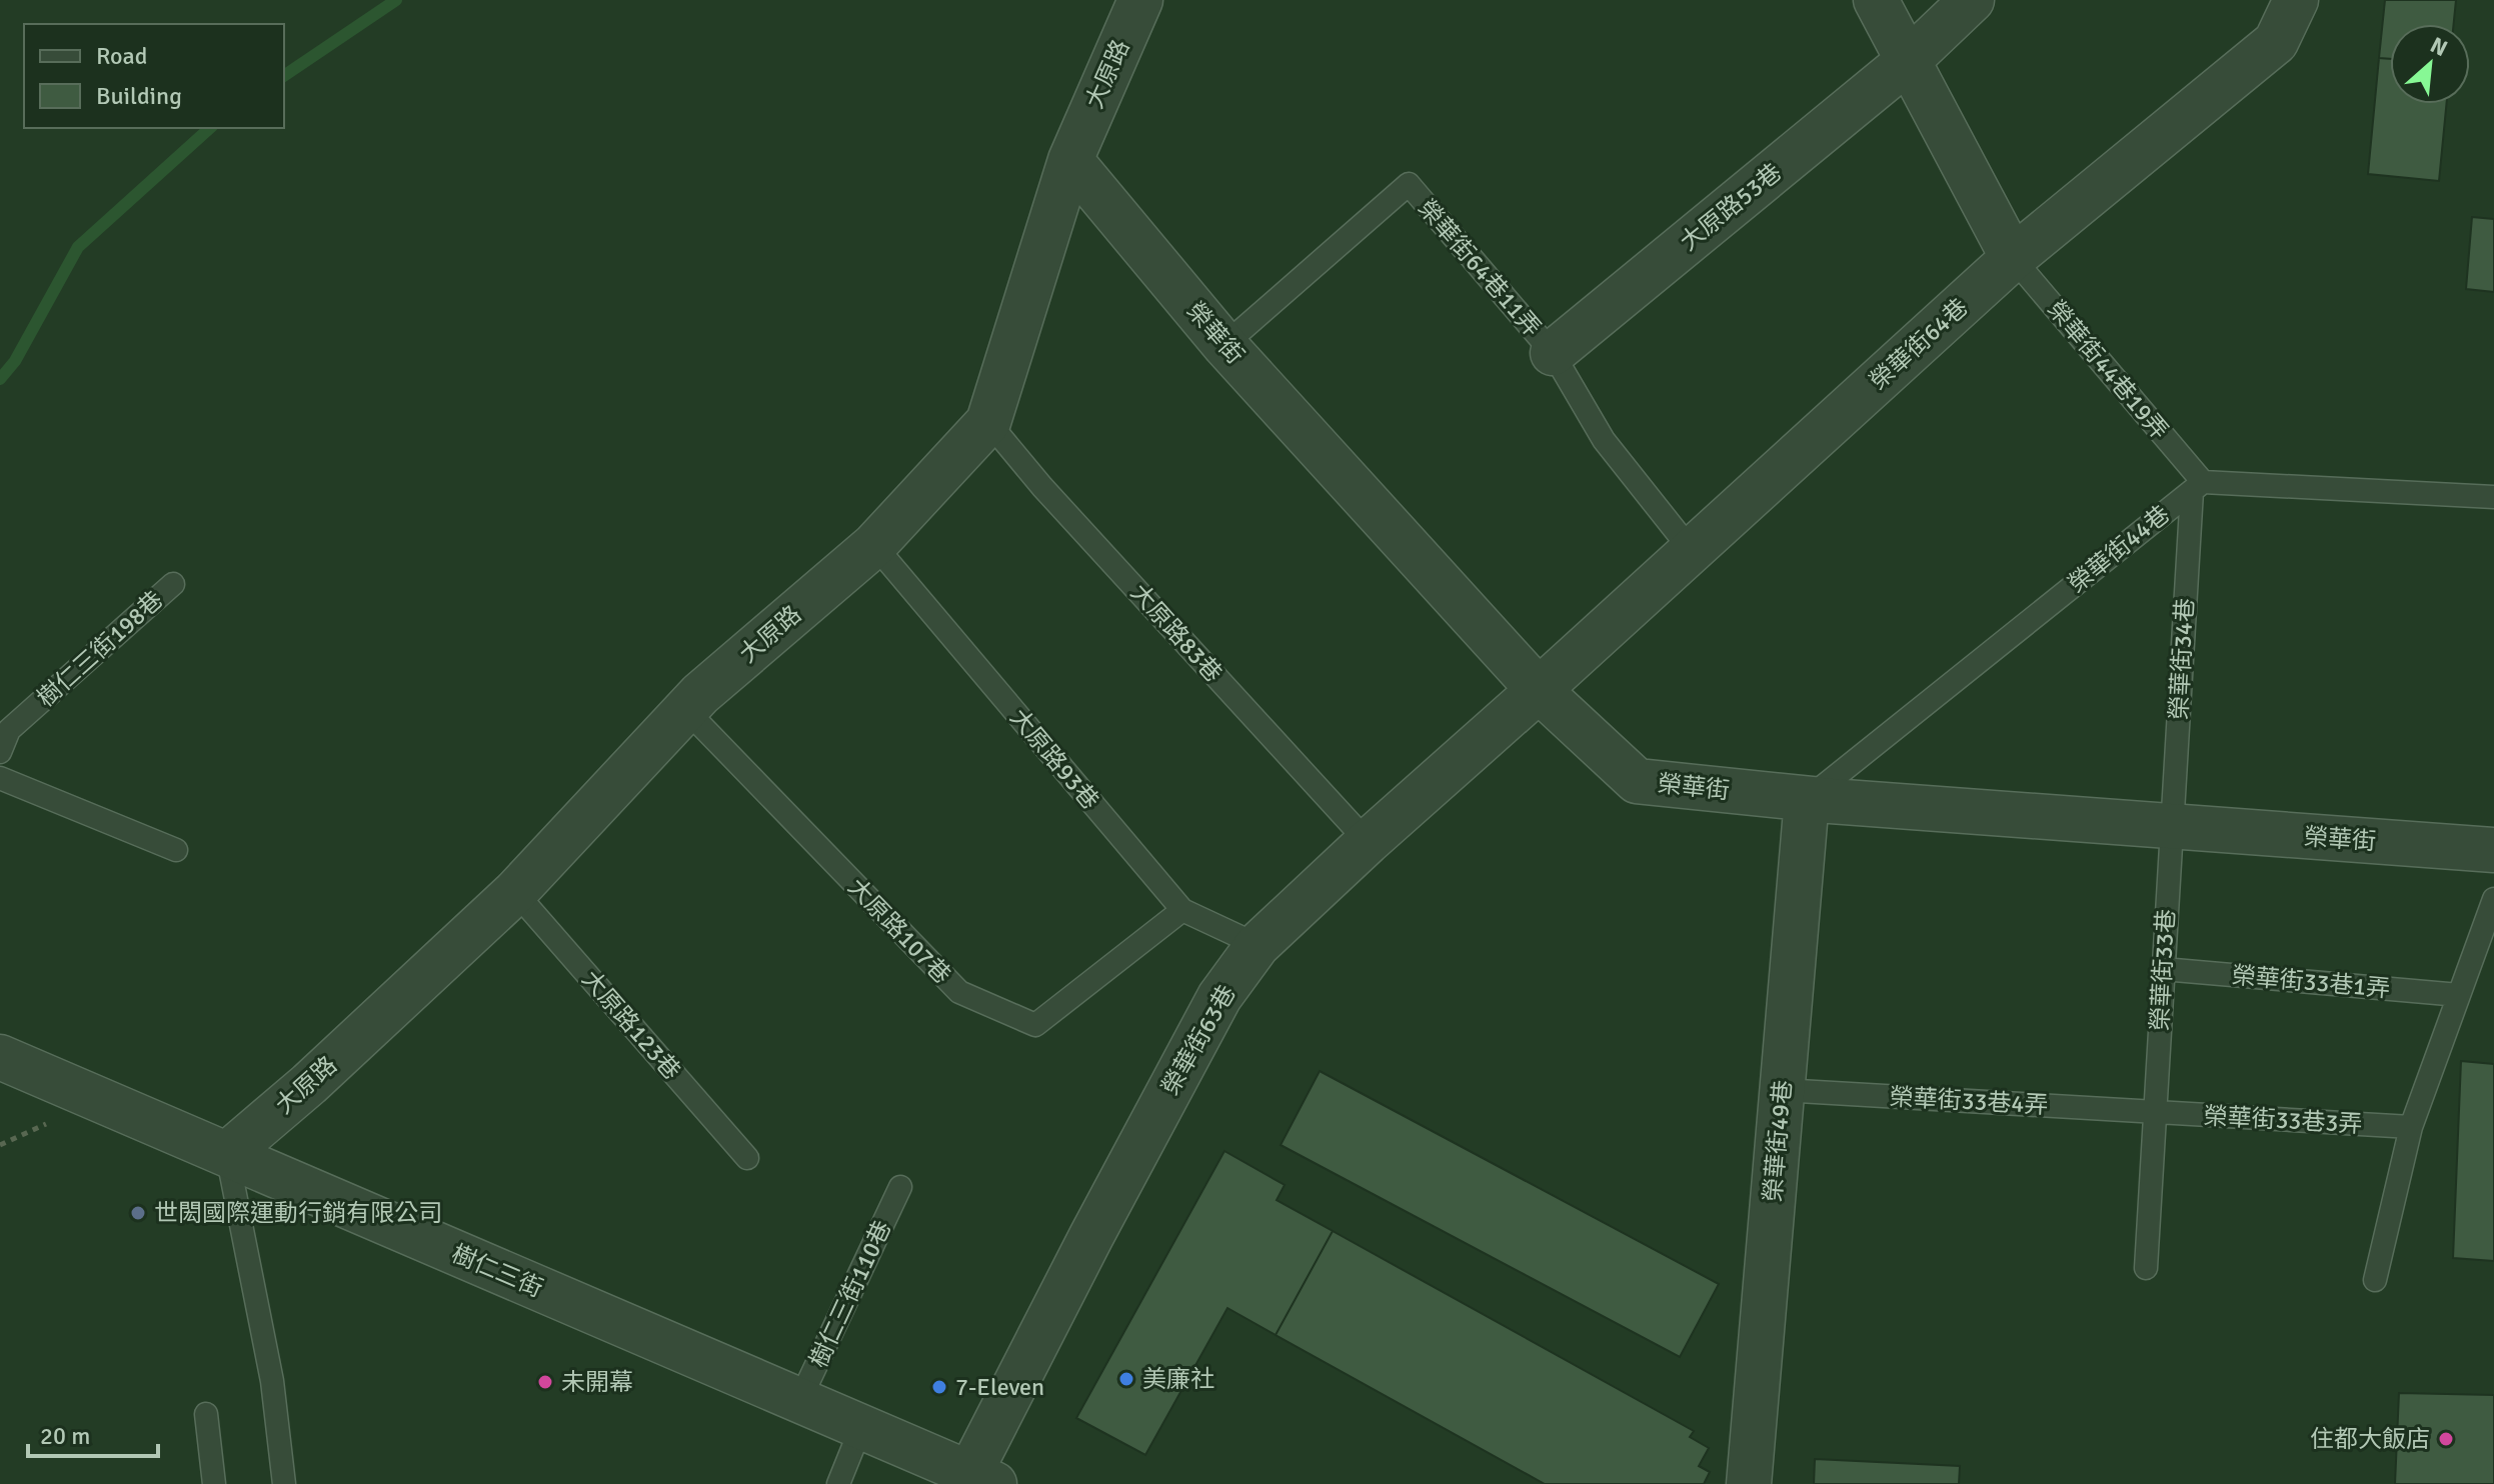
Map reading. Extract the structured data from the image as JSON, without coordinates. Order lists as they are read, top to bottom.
{
  "streets": {
    "street": [
      "大原路",
      "大原路53巷",
      "榮華街",
      "榮華街64巷",
      "榮華街63巷",
      "榮華街49巷",
      "樹仁三街"
    ],
    "lane": [
      "榮華街64巷11弄",
      "榮華街44巷19弄",
      "榮華街44巷",
      "大原路83巷",
      "樹仁三街198巷",
      "榮華街34巷",
      "大原路93巷",
      "大原路107巷",
      "榮華街33巷",
      "榮華街33巷1弄",
      "大原路123巷",
      "榮華街33巷4弄",
      "榮華街33巷3弄",
      "樹仁三街110巷"
    ]
  },
  "crossings": [
    ["大原路", "榮華街"],
    ["大原路", "大原路83巷"],
    ["大原路", "大原路93巷"],
    ["大原路", "大原路107巷"],
    ["大原路", "大原路123巷"],
    ["大原路", "樹仁三街"],
    ["大原路53巷", "榮華街64巷11弄"],
    ["榮華街64巷11弄", "榮華街"],
    ["榮華街64巷11弄", "榮華街64巷"],
    ["榮華街", "榮華街64巷"],
    ["榮華街", "榮華街44巷"],
    ["榮華街", "榮華街34巷"],
    ["榮華街", "榮華街33巷"],
    ["榮華街", "榮華街63巷"],
    ["榮華街", "榮華街49巷"],
    ["榮華街64巷", "榮華街44巷19弄"],
    ["榮華街64巷", "榮華街63巷"],
    ["榮華街44巷19弄", "榮華街44巷"],
    ["榮華街44巷19弄", "榮華街34巷"],
    ["榮華街44巷", "榮華街34巷"],
    ["榮華街44巷", "榮華街49巷"],
    ["大原路83巷", "榮華街63巷"],
    ["榮華街34巷", "榮華街33巷"],
    ["大原路93巷", "大原路107巷"],
    ["大原路93巷", "榮華街63巷"],
    ["榮華街33巷", "榮華街33巷1弄"],
    ["榮華街33巷", "榮華街33巷4弄"],
    ["榮華街33巷", "榮華街33巷3弄"],
    ["榮華街63巷", "樹仁三街"],
    ["榮華街33巷4弄", "榮華街33巷3弄"],
    ["榮華街33巷4弄", "榮華街49巷"],
    ["樹仁三街", "樹仁三街110巷"]
  ],
  "places": [
    "世閎國際運動行銷有限公司",
    "美廉社",
    "未開幕",
    "7-Eleven",
    "住都大飯店"
  ],
  "legend": ["Road", "Building"],
  "scale_bar": "20 m",
  "north": "top right"
}
